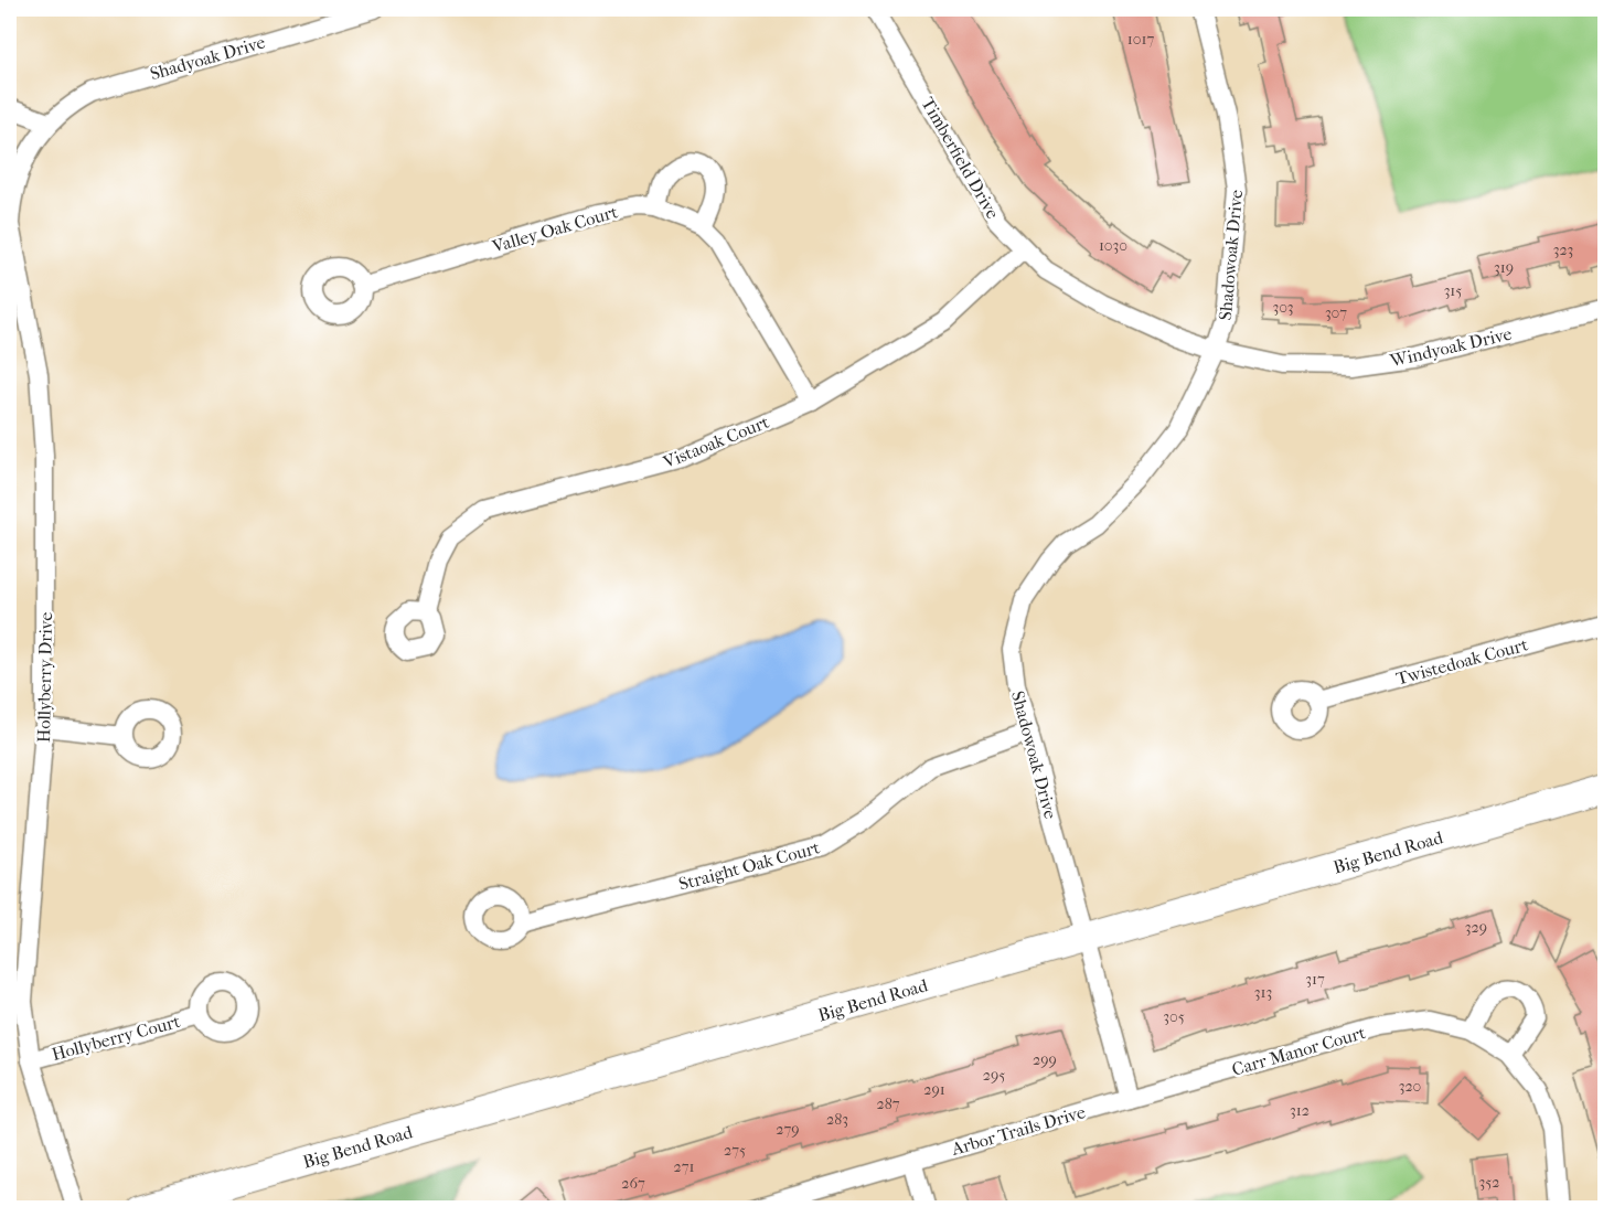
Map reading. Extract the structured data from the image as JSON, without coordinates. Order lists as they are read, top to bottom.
{
  "streets": {
    "main road": ["Big Bend Road"],
    "street": [
      "Shadyoak Drive",
      "Timberfield Drive",
      "Valley Oak Court",
      "Shadowoak Drive",
      "Windyoak Drive",
      "Vistaoak Court",
      "Twistedoak Court",
      "Hollyberry Drive",
      "Straight Oak Court",
      "Hollyberry Court",
      "Carr Manor Court",
      "Arbor Trails Drive"
    ]
  },
  "crossings": [
    ["Shadyoak Drive", "Hollyberry Drive"],
    ["Timberfield Drive", "Shadowoak Drive"],
    ["Timberfield Drive", "Windyoak Drive"],
    ["Timberfield Drive", "Vistaoak Court"],
    ["Valley Oak Court", "Vistaoak Court"],
    ["Shadowoak Drive", "Windyoak Drive"],
    ["Shadowoak Drive", "Big Bend Road"],
    ["Shadowoak Drive", "Straight Oak Court"],
    ["Hollyberry Drive", "Hollyberry Court"],
    ["Carr Manor Court", "Arbor Trails Drive"]
  ],
  "house_numbers": [
    "1017",
    "1030",
    "323",
    "319",
    "315",
    "303",
    "307",
    "329",
    "317",
    "313",
    "305",
    "299",
    "295",
    "320",
    "291",
    "287",
    "312",
    "283",
    "279",
    "275",
    "271",
    "352",
    "267"
  ]
}
